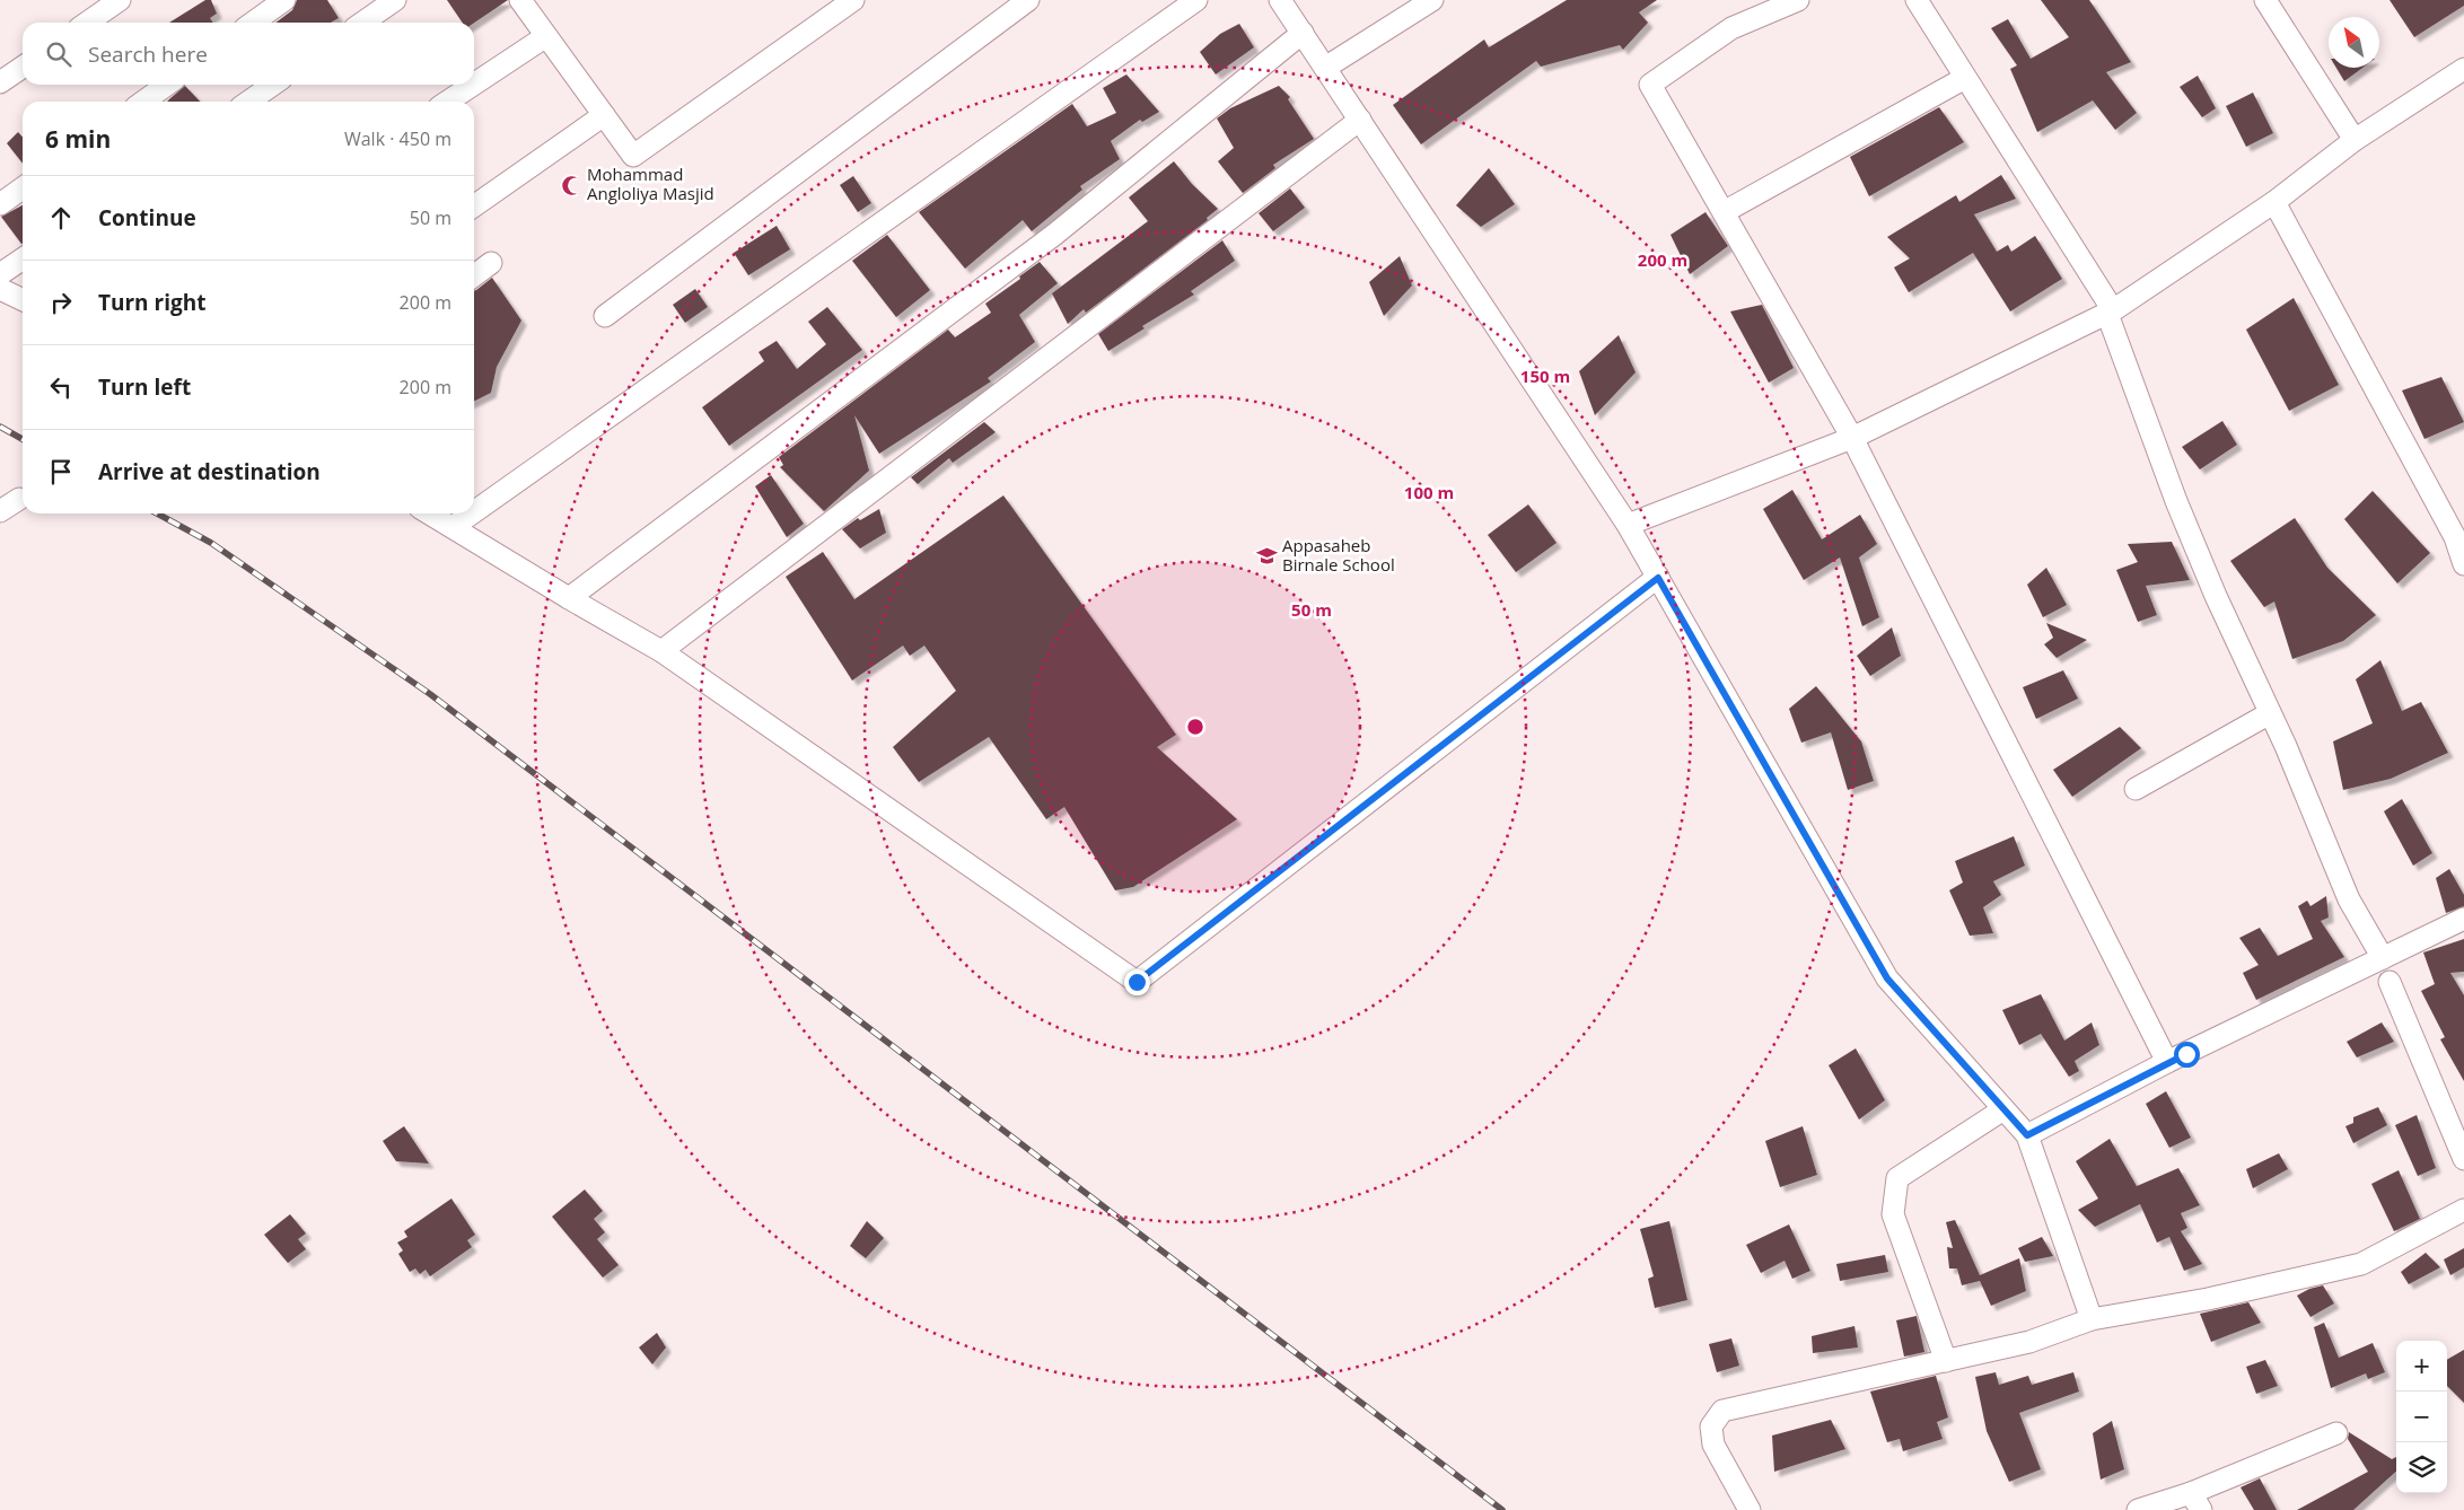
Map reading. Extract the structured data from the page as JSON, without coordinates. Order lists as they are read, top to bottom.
{
  "places": {
    "mosque": ["Mohammad Angloliya Masjid"],
    "school or university": ["Appasaheb Birnale School"]
  },
  "north": "top left",
  "page": {
    "search": "Search here",
    "heading": ["6 min", "Walk · 450 m"],
    "list": [
      ["Continue", "50 m"],
      ["Turn right", "200 m"],
      ["Turn left", "200 m"],
      "Arrive at destination"
    ],
    "map_buttons": ["+", "−"]
  },
  "rings": [
    "200 m",
    "150 m",
    "100 m",
    "50 m"
  ]
}
